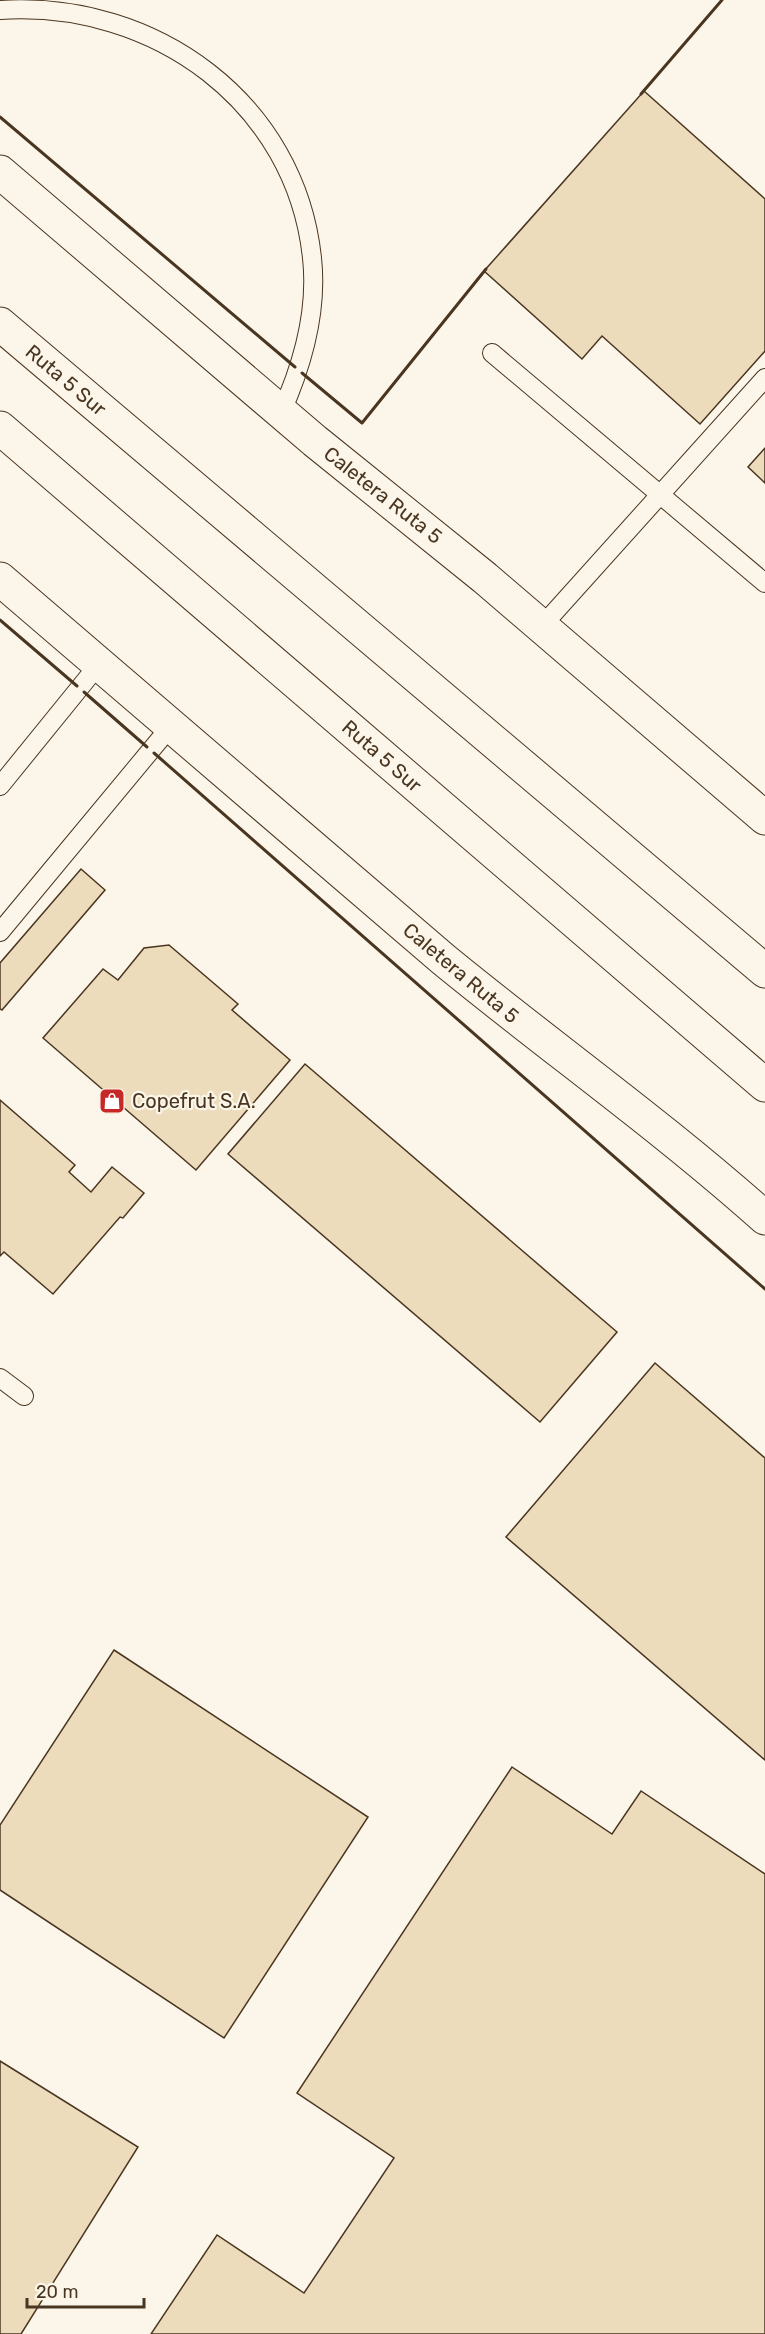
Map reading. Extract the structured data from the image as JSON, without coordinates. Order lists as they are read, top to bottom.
{
  "streets": {
    "main road": ["Ruta 5 Sur", "Caletera Ruta 5"]
  },
  "places": {
    "shop": ["Copefrut S.A."]
  },
  "scale_bar": "20 m"
}
